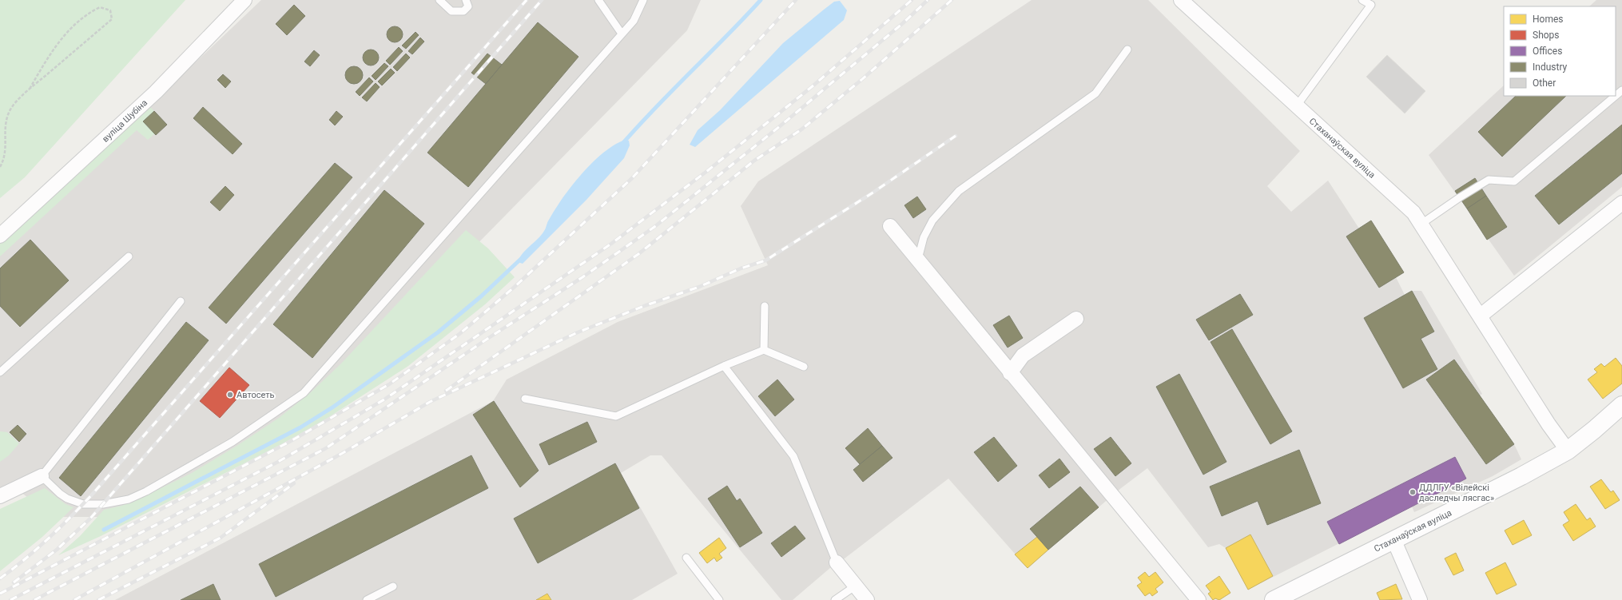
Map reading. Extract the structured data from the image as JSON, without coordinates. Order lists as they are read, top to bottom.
{
  "streets": {
    "street": ["вуліца Шубіна", "Стаханаўская вуліца"]
  },
  "places": ["Автосеть", "ДДЛГУ «Вілейскі даследчы лясгас»"],
  "legend": [
    "Homes",
    "Shops",
    "Offices",
    "Industry",
    "Other"
  ]
}
